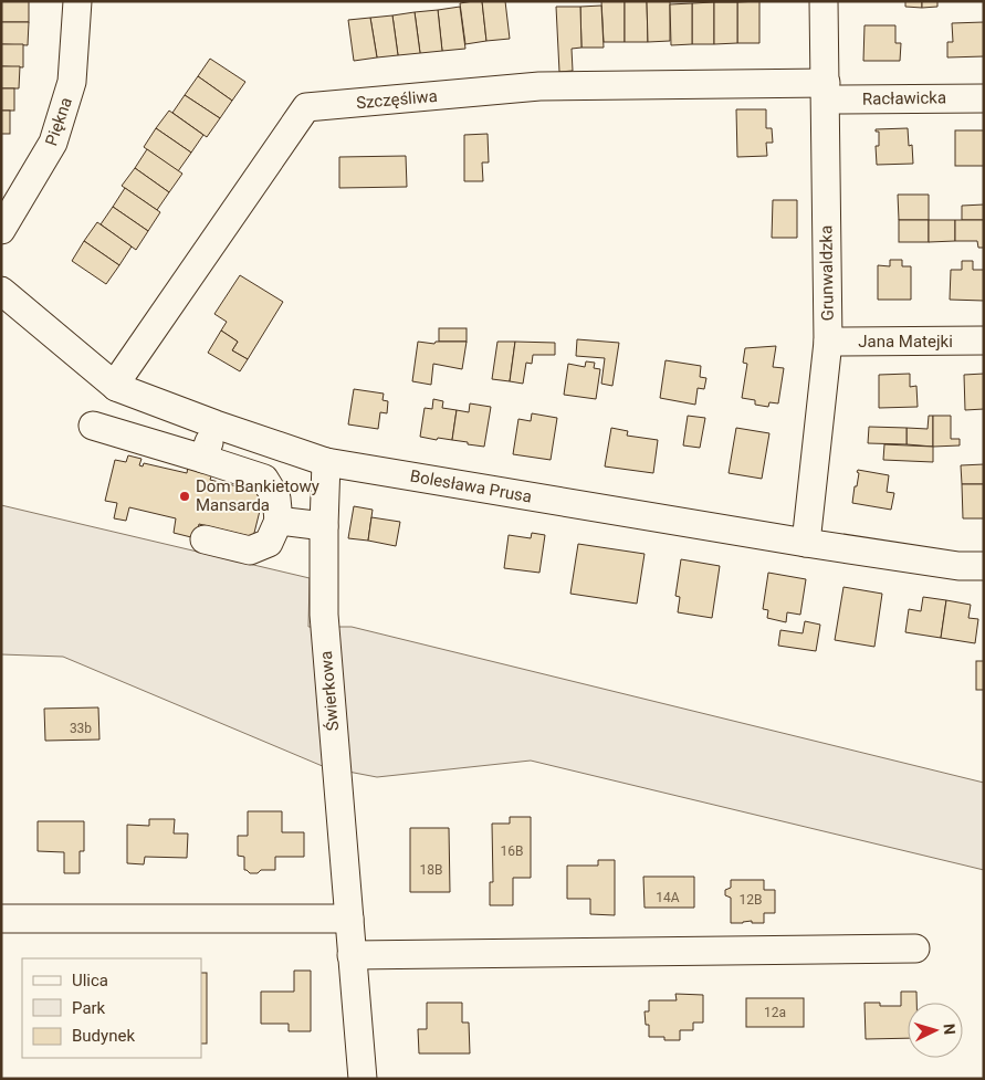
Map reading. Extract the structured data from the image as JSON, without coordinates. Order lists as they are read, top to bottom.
{
  "streets": {
    "street": [
      "Racławicka",
      "Szczęśliwa",
      "Piękna",
      "Grunwaldzka",
      "Jana Matejki",
      "Bolesława Prusa",
      "Świerkowa"
    ]
  },
  "crossings": [
    ["Racławicka", "Szczęśliwa"],
    ["Racławicka", "Grunwaldzka"],
    ["Szczęśliwa", "Grunwaldzka"],
    ["Szczęśliwa", "Bolesława Prusa"],
    ["Grunwaldzka", "Jana Matejki"],
    ["Grunwaldzka", "Bolesława Prusa"],
    ["Bolesława Prusa", "Świerkowa"]
  ],
  "places": ["Dom Bankietowy Mansarda"],
  "house_numbers": [
    "33b",
    "16B",
    "18B",
    "14A",
    "12B",
    "12a"
  ],
  "legend": ["Ulica", "Park", "Budynek"],
  "north": "right"
}
